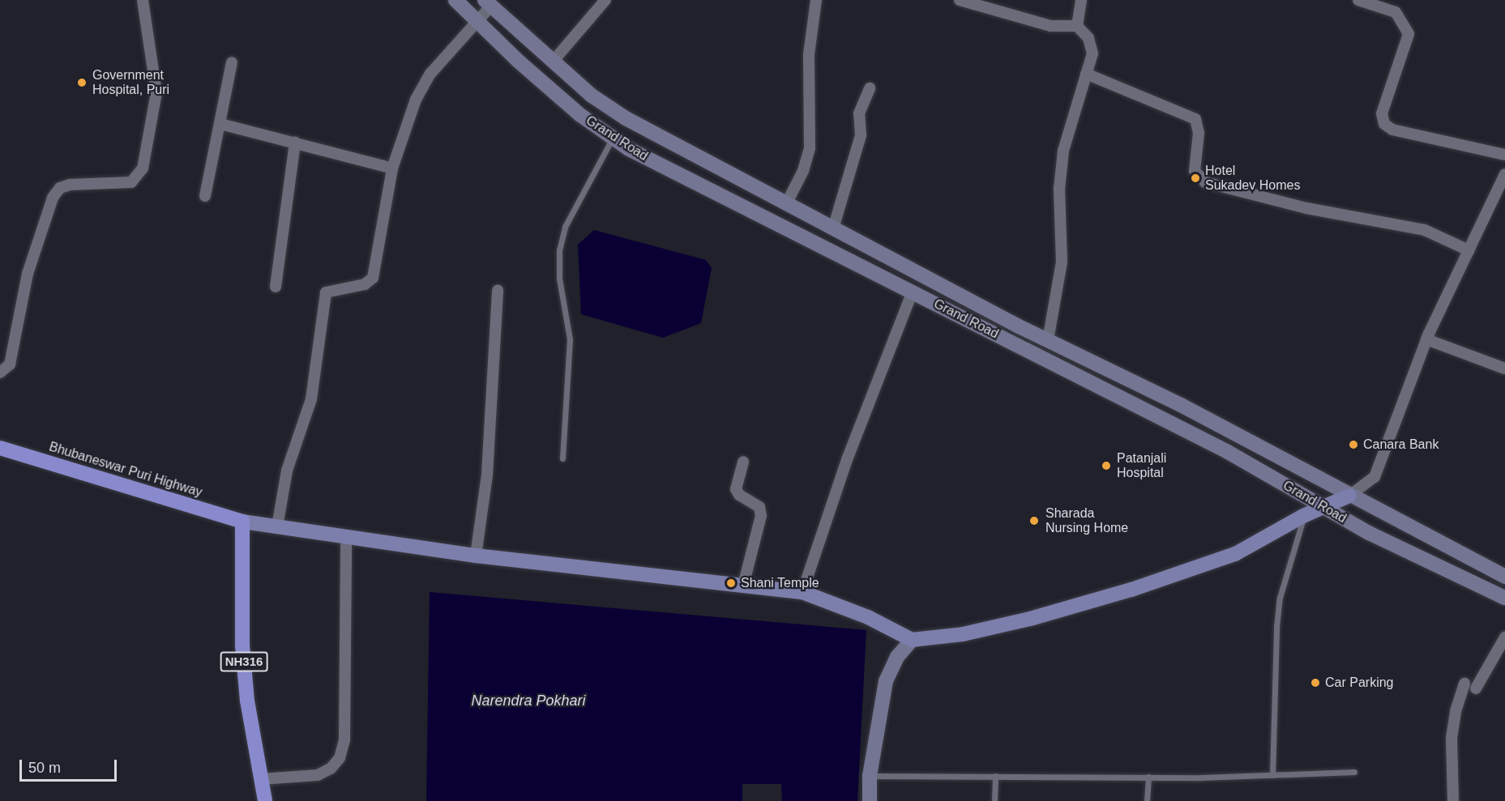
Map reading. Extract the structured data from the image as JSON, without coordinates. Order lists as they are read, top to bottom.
{
  "streets": {
    "highway": ["Bhubaneswar Puri Highway", "NH316"],
    "main road": ["Grand Road"]
  },
  "crossings": [
    ["Bhubaneswar Puri Highway", "NH316"]
  ],
  "water": ["Narendra Pokhari"],
  "places": [
    "Government Hospital, Puri",
    "Hotel Sukadev Homes",
    "Canara Bank",
    "Patanjali Hospital",
    "Sharada Nursing Home",
    "Shani Temple",
    "Car Parking"
  ],
  "scale_bar": "50 m"
}
